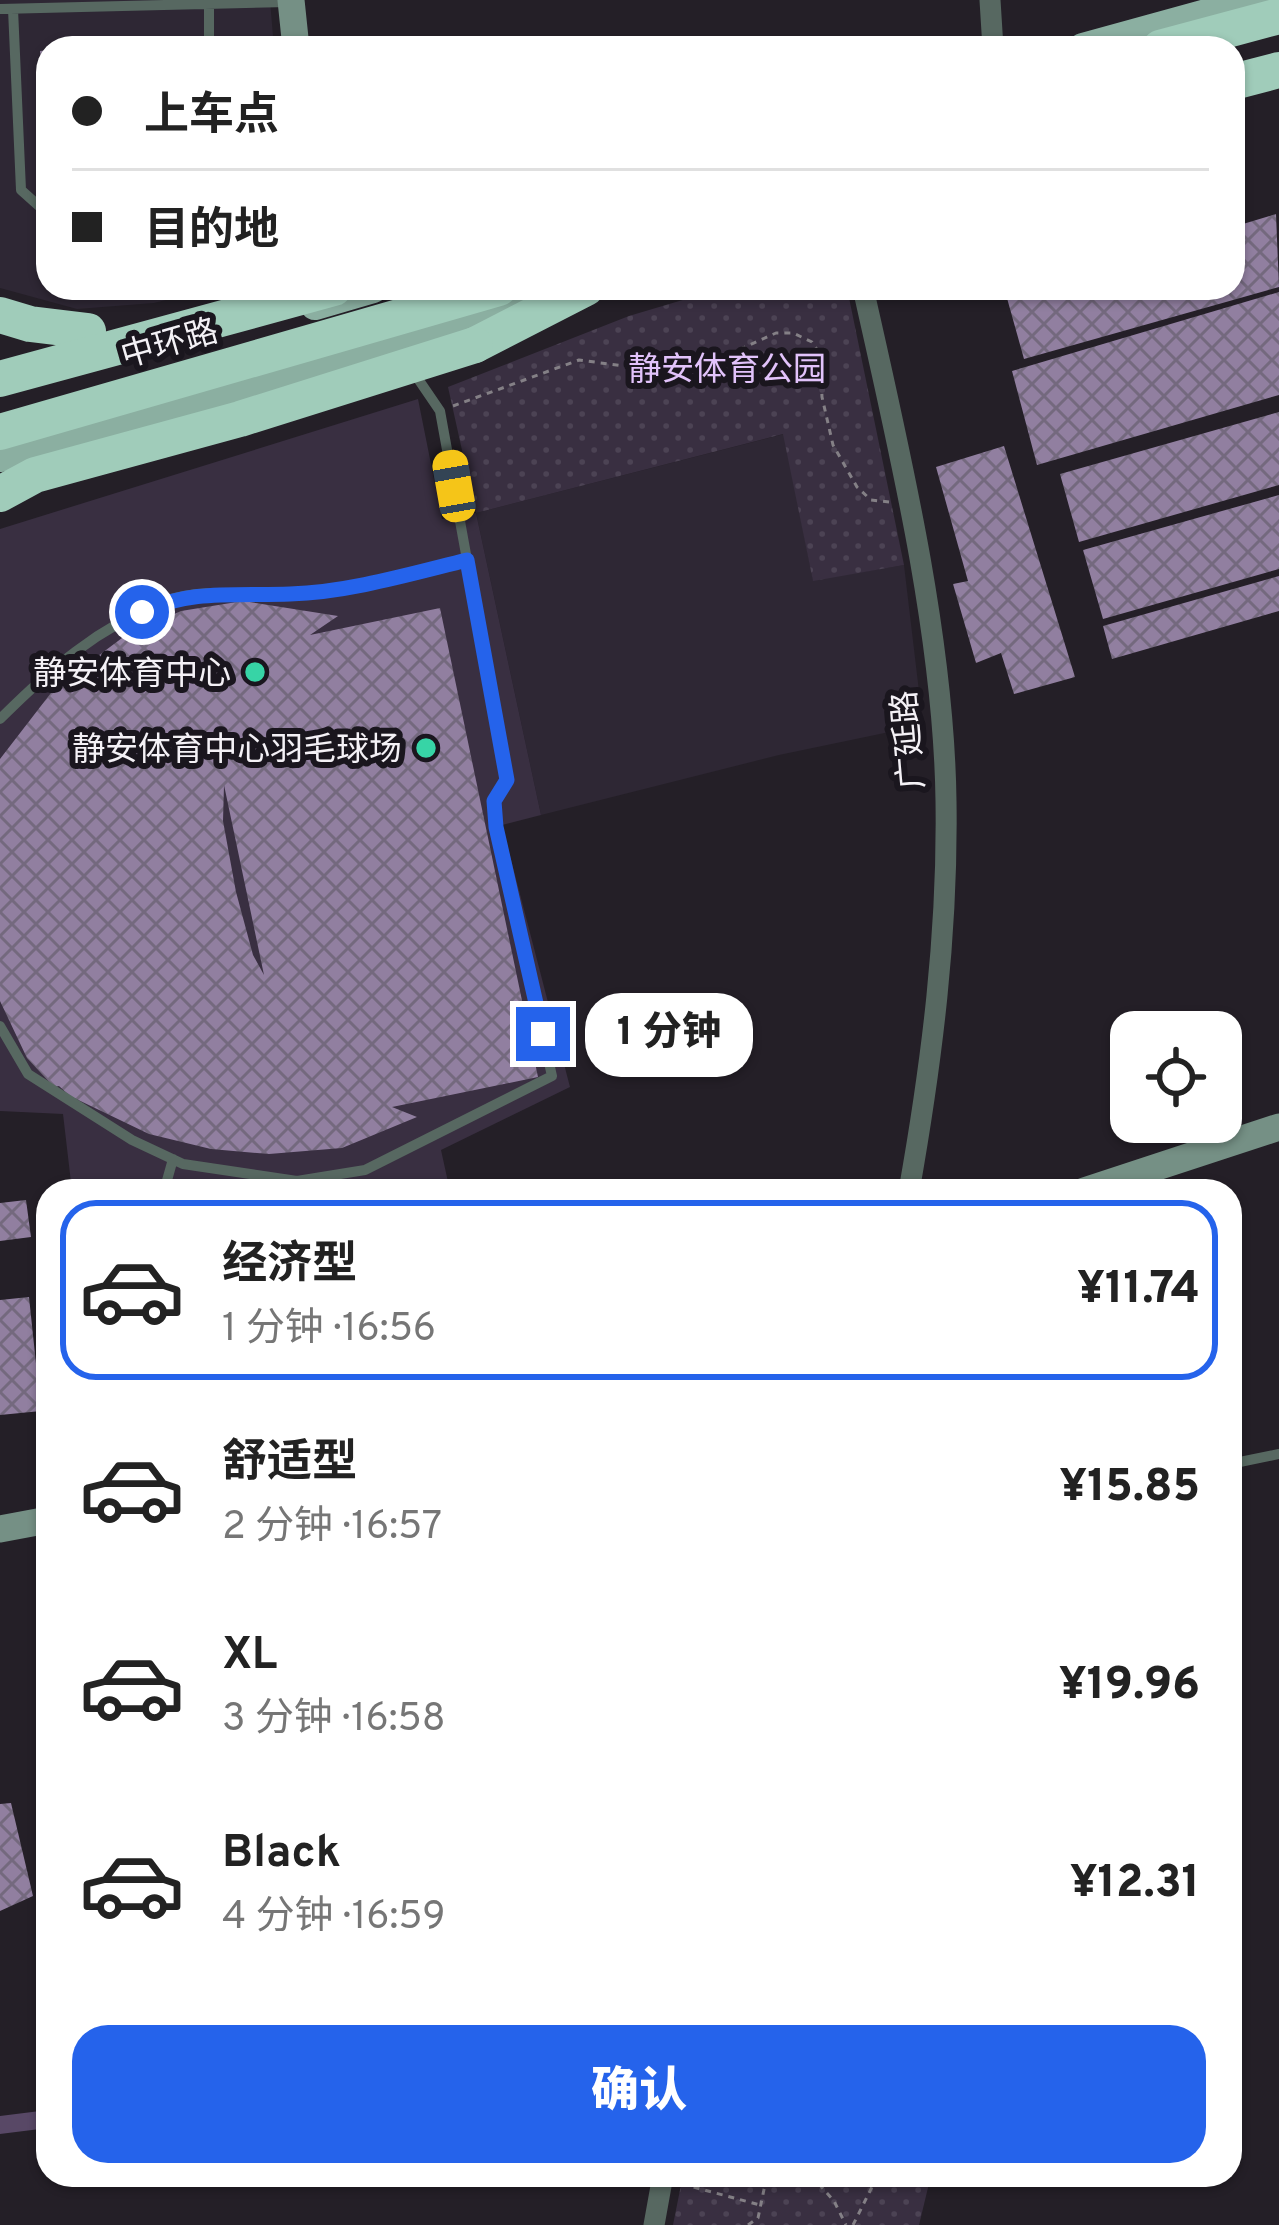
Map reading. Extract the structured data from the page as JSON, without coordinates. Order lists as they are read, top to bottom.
{
  "streets": {
    "highway": ["中环路"],
    "street": ["广延路"]
  },
  "parks": ["静安体育公园"],
  "places": ["静安体育中心", "静安体育中心羽毛球场"],
  "page": {
    "banner": ["上车点", "目的地"],
    "bubble": "1 分钟",
    "list": [
      {
        "name": "经济型",
        "note": "1 分钟 · 16:56",
        "value": "¥11.74"
      },
      {
        "name": "舒适型",
        "note": "2 分钟 · 16:57",
        "value": "¥15.85"
      },
      {
        "name": "XL",
        "note": "3 分钟 · 16:58",
        "value": "¥19.96"
      },
      {
        "name": "Black",
        "note": "4 分钟 · 16:59",
        "value": "¥12.31"
      }
    ],
    "buttons": "确认"
  }
}
